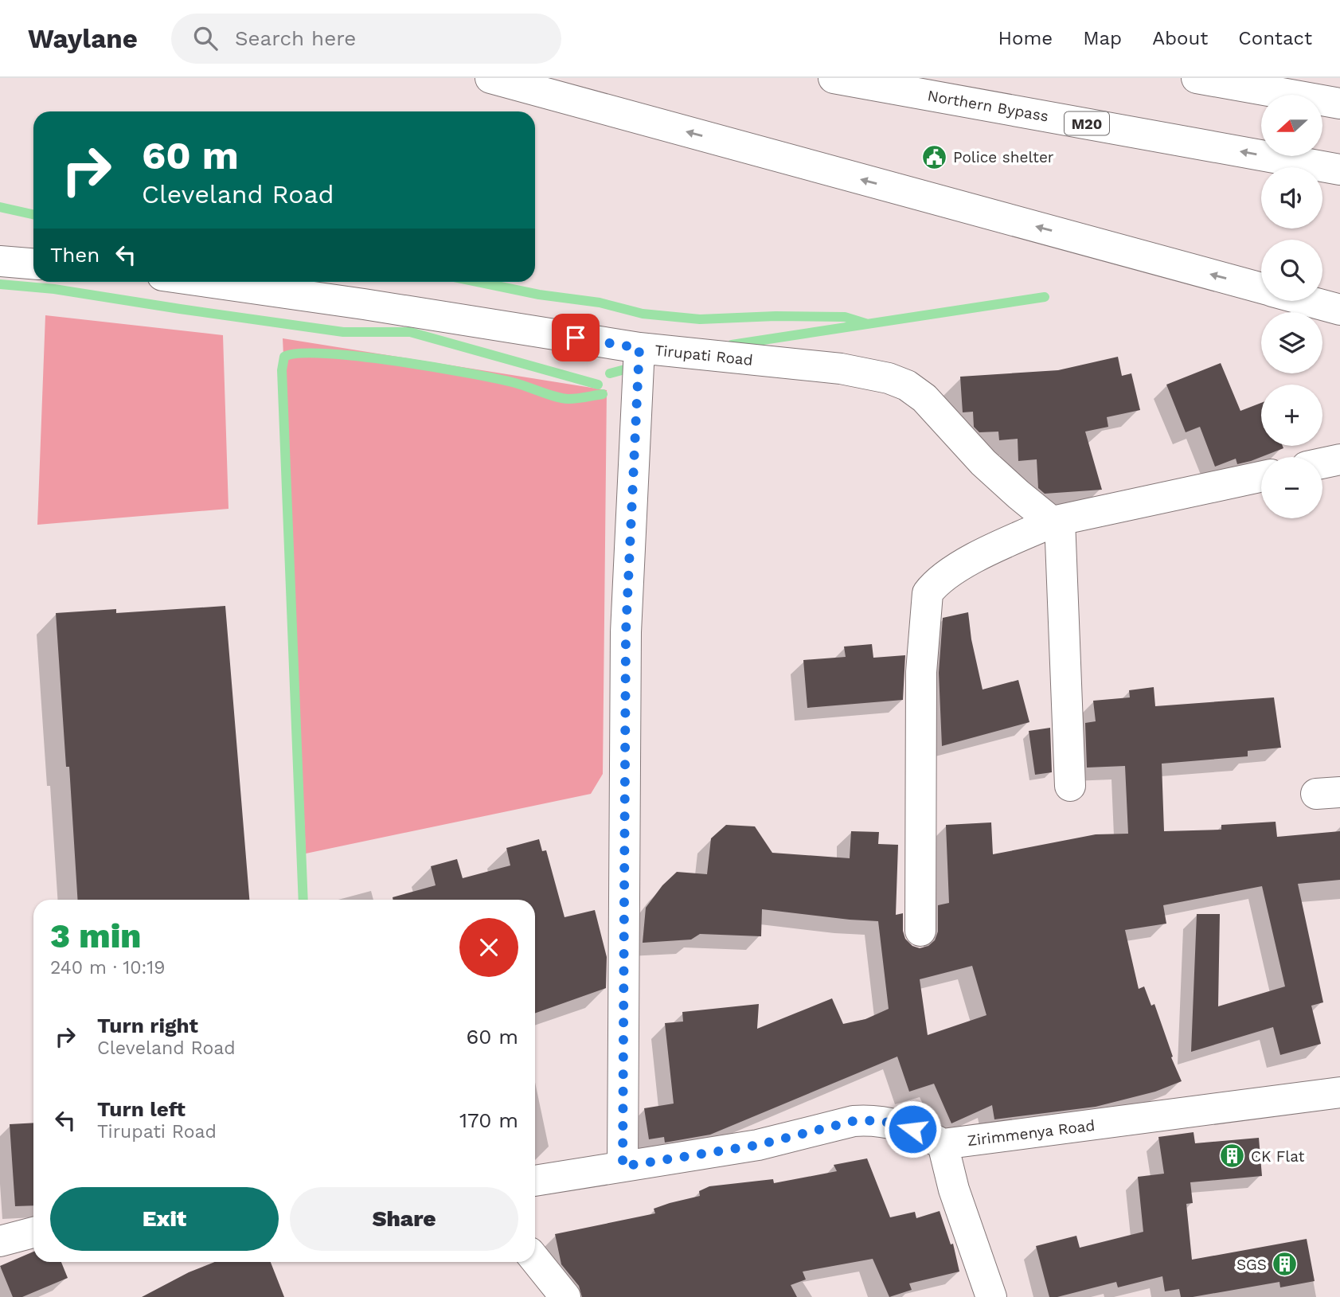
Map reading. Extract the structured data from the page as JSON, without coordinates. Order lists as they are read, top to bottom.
{
  "streets": {
    "main road": [
      "Northern Bypass",
      "M20",
      "Tirupati Road",
      "Zirimmenya Road"
    ]
  },
  "places": {
    "public building": ["Police shelter"],
    "building": ["CK Flat", "SGS"]
  },
  "north": "left",
  "page": {
    "header": "Waylane",
    "search": "Search here",
    "nav": [
      "Home",
      "Map",
      "About",
      "Contact"
    ],
    "map_buttons": ["+", "−"],
    "turn": ["60 m", "Cleveland Road"],
    "then": "Then",
    "heading": ["3 min", "240 m · 10:19"],
    "list": [
      {
        "name": "Turn right",
        "note": "Cleveland Road",
        "value": "60 m"
      },
      {
        "name": "Turn left",
        "note": "Tirupati Road",
        "value": "170 m"
      }
    ],
    "buttons": ["Exit", "Share"]
  }
}
